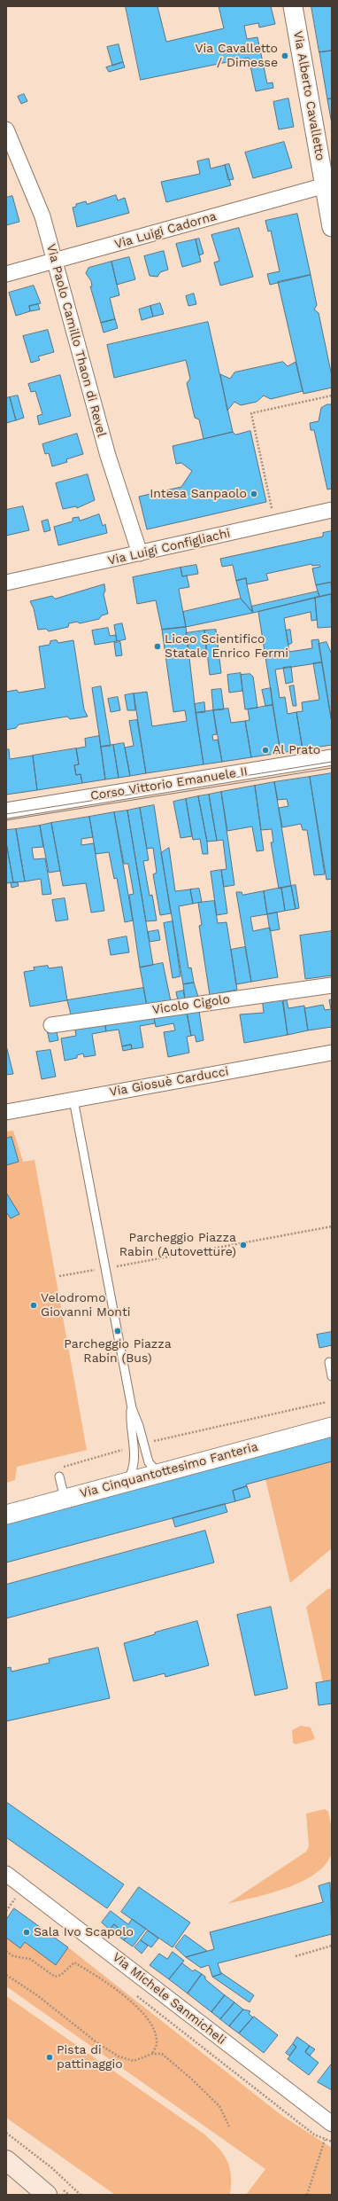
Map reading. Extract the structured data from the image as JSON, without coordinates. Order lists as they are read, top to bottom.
{
  "streets": {
    "street": [
      "Via Alberto Cavalletto",
      "Via Luigi Cadorna",
      "Via Paolo Camillo Thaon di Revel",
      "Via Luigi Configliachi",
      "Corso Vittorio Emanuele II",
      "Vicolo Cigolo",
      "Via Giosuè Carducci",
      "Via Cinquantottesimo Fanteria",
      "Via Michele Sanmicheli"
    ]
  },
  "crossings": [
    ["Via Alberto Cavalletto", "Via Luigi Cadorna"],
    ["Via Luigi Cadorna", "Via Paolo Camillo Thaon di Revel"],
    ["Via Paolo Camillo Thaon di Revel", "Via Luigi Configliachi"]
  ],
  "places": [
    "Via Cavalletto / Dimesse",
    "Intesa Sanpaolo",
    "Liceo Scientifico Statale Enrico Fermi",
    "Al Prato",
    "Parcheggio Piazza Rabin (Autovetture)",
    "Velodromo Giovanni Monti",
    "Parcheggio Piazza Rabin (Bus)",
    "Sala Ivo Scapolo",
    "Pista di pattinaggio"
  ]
}
